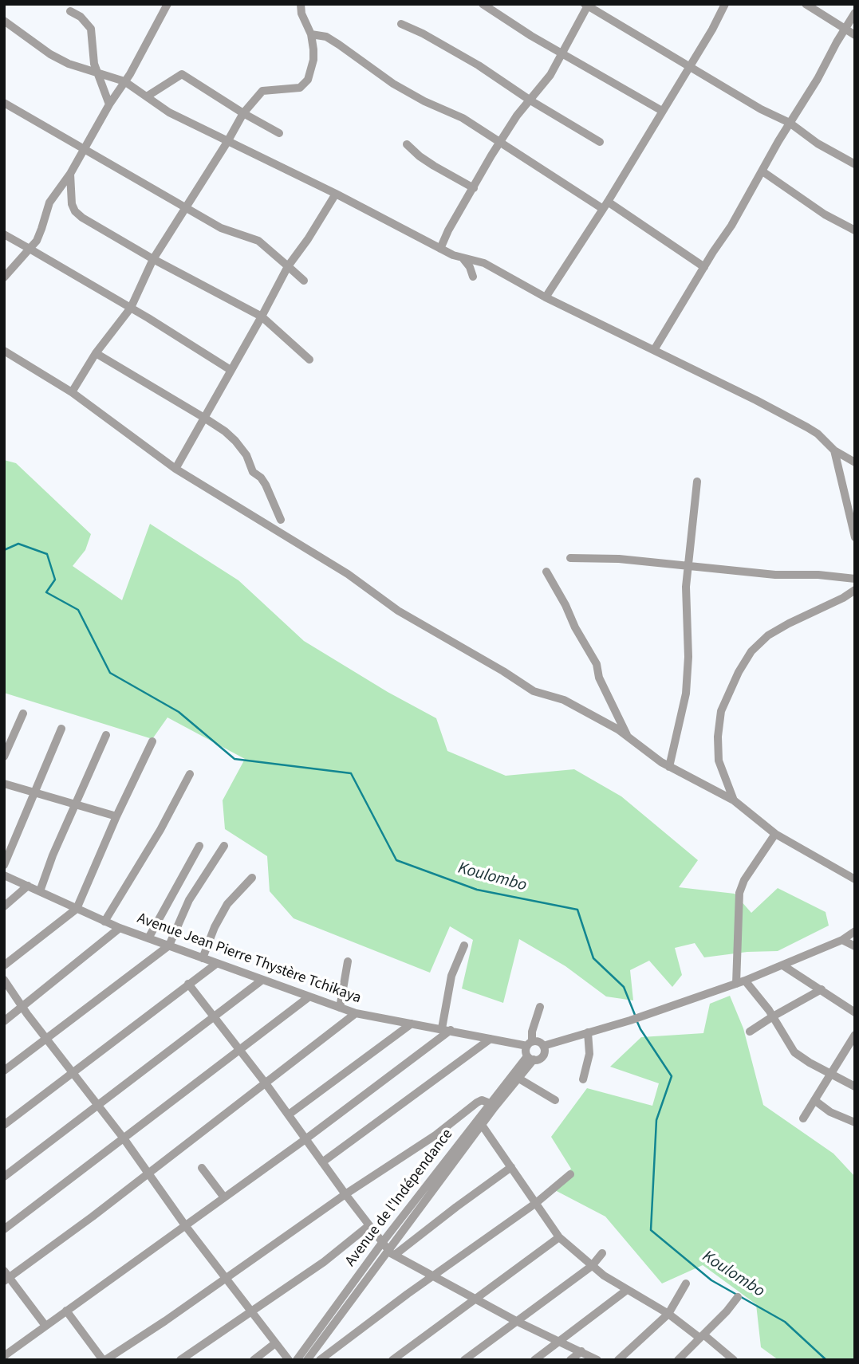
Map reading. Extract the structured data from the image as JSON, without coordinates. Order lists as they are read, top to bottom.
{
  "streets": {
    "street": ["Avenue Jean Pierre Thystère Tchikaya", "Avenue de l'Indépendance"]
  },
  "crossings": [
    ["Avenue Jean Pierre Thystère Tchikaya", "Avenue de l'Indépendance"]
  ],
  "water": ["Koulombo"]
}
